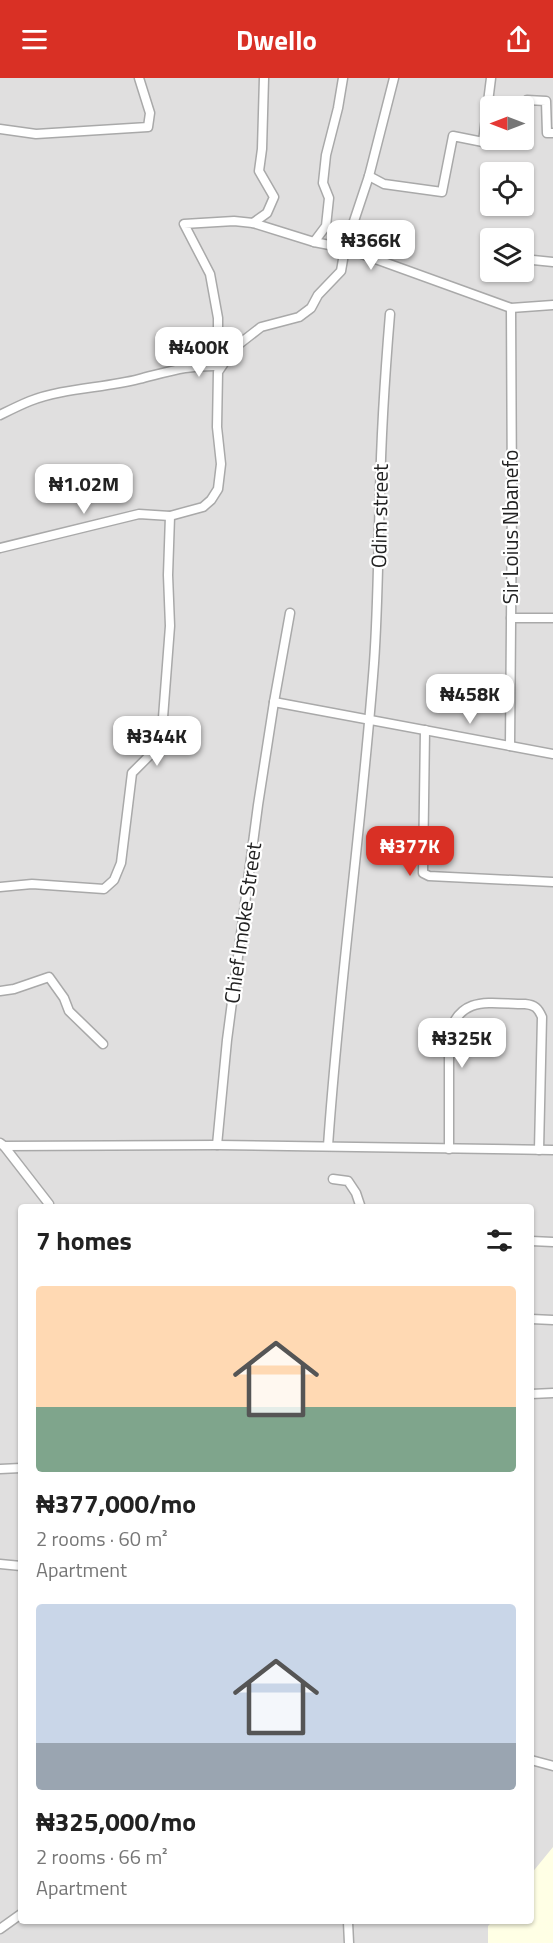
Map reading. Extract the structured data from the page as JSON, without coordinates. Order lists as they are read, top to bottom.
{
  "streets": {
    "street": ["Odim street", "Sir Loius Nbanefo", "Chief Imoke Street"]
  },
  "north": "left",
  "page": {
    "header": "Dwello",
    "price": [
      "₦366K",
      "₦400K",
      "₦1.02M",
      "₦458K",
      "₦344K",
      "₦377K",
      "₦325K"
    ],
    "heading": "7 homes",
    "list": [
      {
        "name": "₦377,000/mo",
        "note": "2 rooms · 60 m² · Apartment"
      },
      {
        "name": "₦325,000/mo",
        "note": "2 rooms · 66 m² · Apartment"
      }
    ]
  }
}
